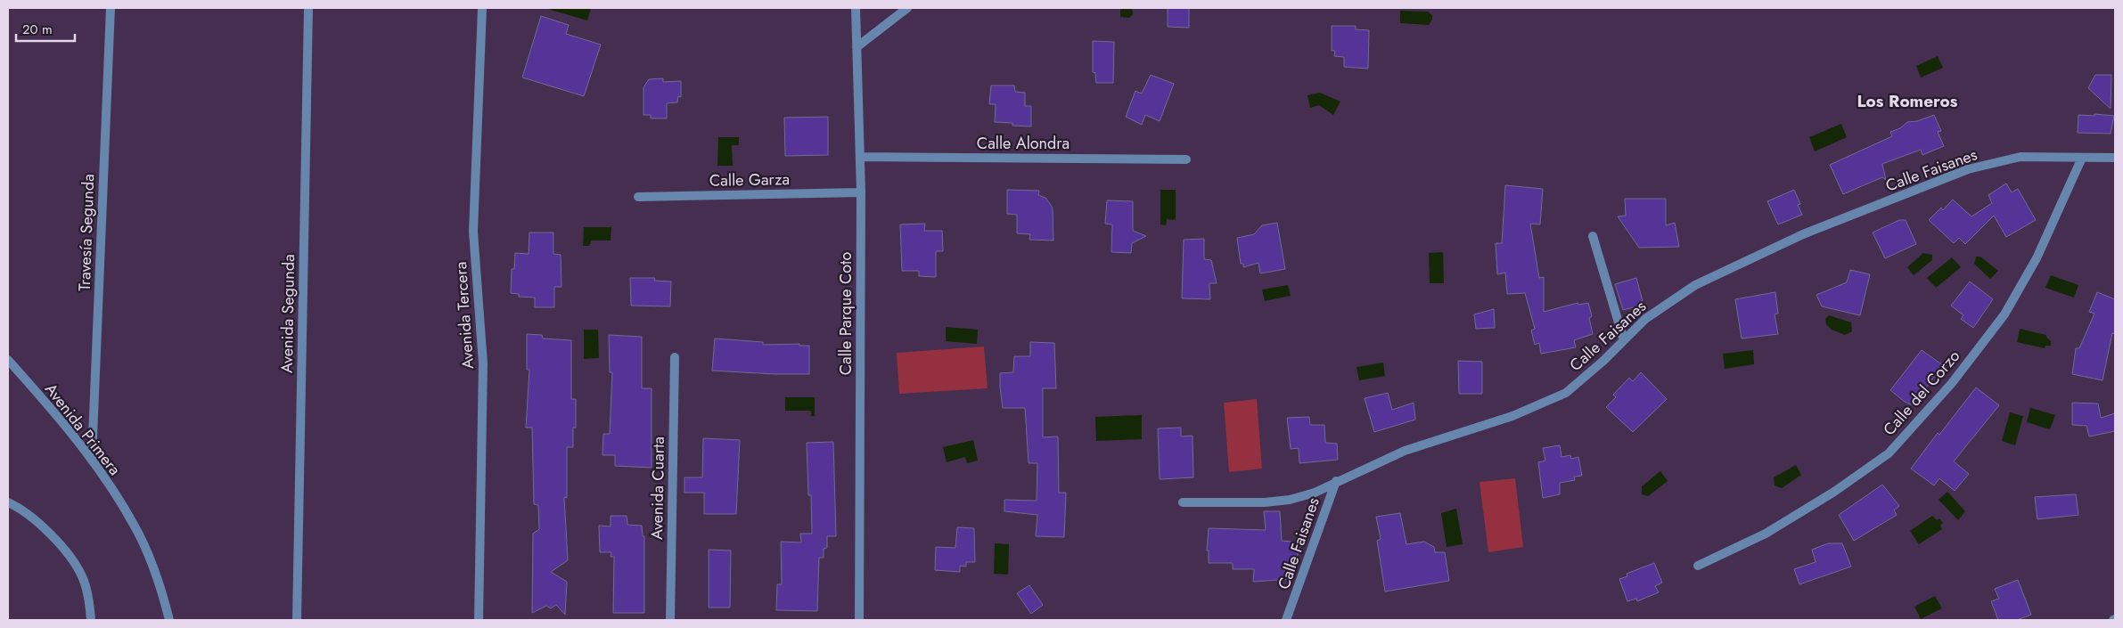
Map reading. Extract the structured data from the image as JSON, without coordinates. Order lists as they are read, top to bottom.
{
  "streets": {
    "street": [
      "Calle Alondra",
      "Calle Faisanes",
      "Calle Garza",
      "Travesía Segunda",
      "Avenida Segunda",
      "Calle Parque Coto",
      "Avenida Tercera",
      "Calle del Corzo",
      "Avenida Primera",
      "Avenida Cuarta"
    ]
  },
  "crossings": [
    ["Calle Alondra", "Calle Parque Coto"],
    ["Calle Faisanes", "Calle del Corzo"],
    ["Calle Garza", "Calle Parque Coto"],
    ["Travesía Segunda", "Avenida Primera"]
  ],
  "districts": ["Los Romeros"],
  "scale_bar": "20 m"
}
